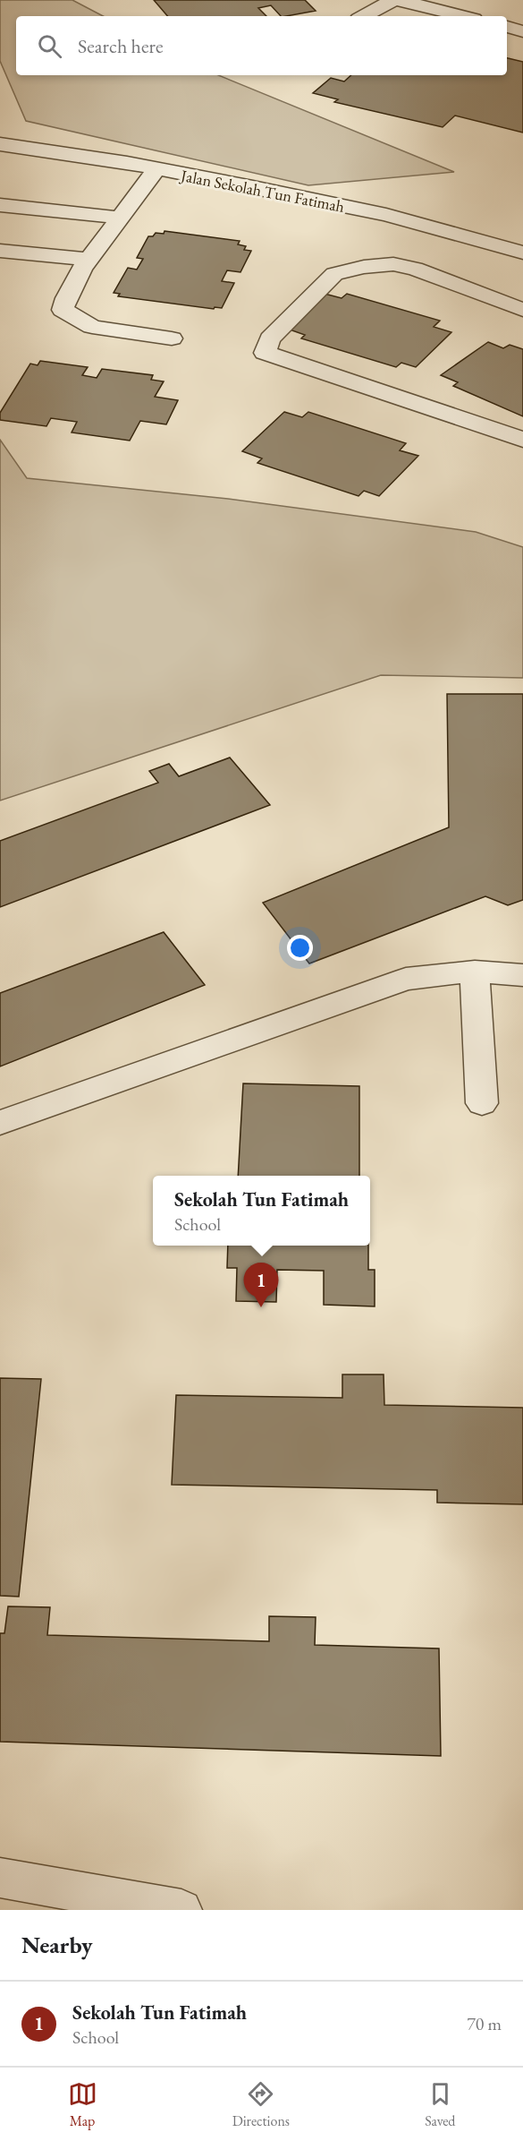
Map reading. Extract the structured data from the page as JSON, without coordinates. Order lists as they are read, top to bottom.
{
  "streets": {
    "street": ["Jalan Sekolah Tun Fatimah"]
  },
  "page": {
    "search": "Search here",
    "popup": ["Sekolah Tun Fatimah", "School"],
    "pins": "1",
    "heading": "Nearby",
    "list": [
      {
        "mark": "1",
        "name": "Sekolah Tun Fatimah",
        "note": "School",
        "value": "70 m"
      }
    ],
    "nav": ["Map", "Directions", "Saved"]
  }
}
